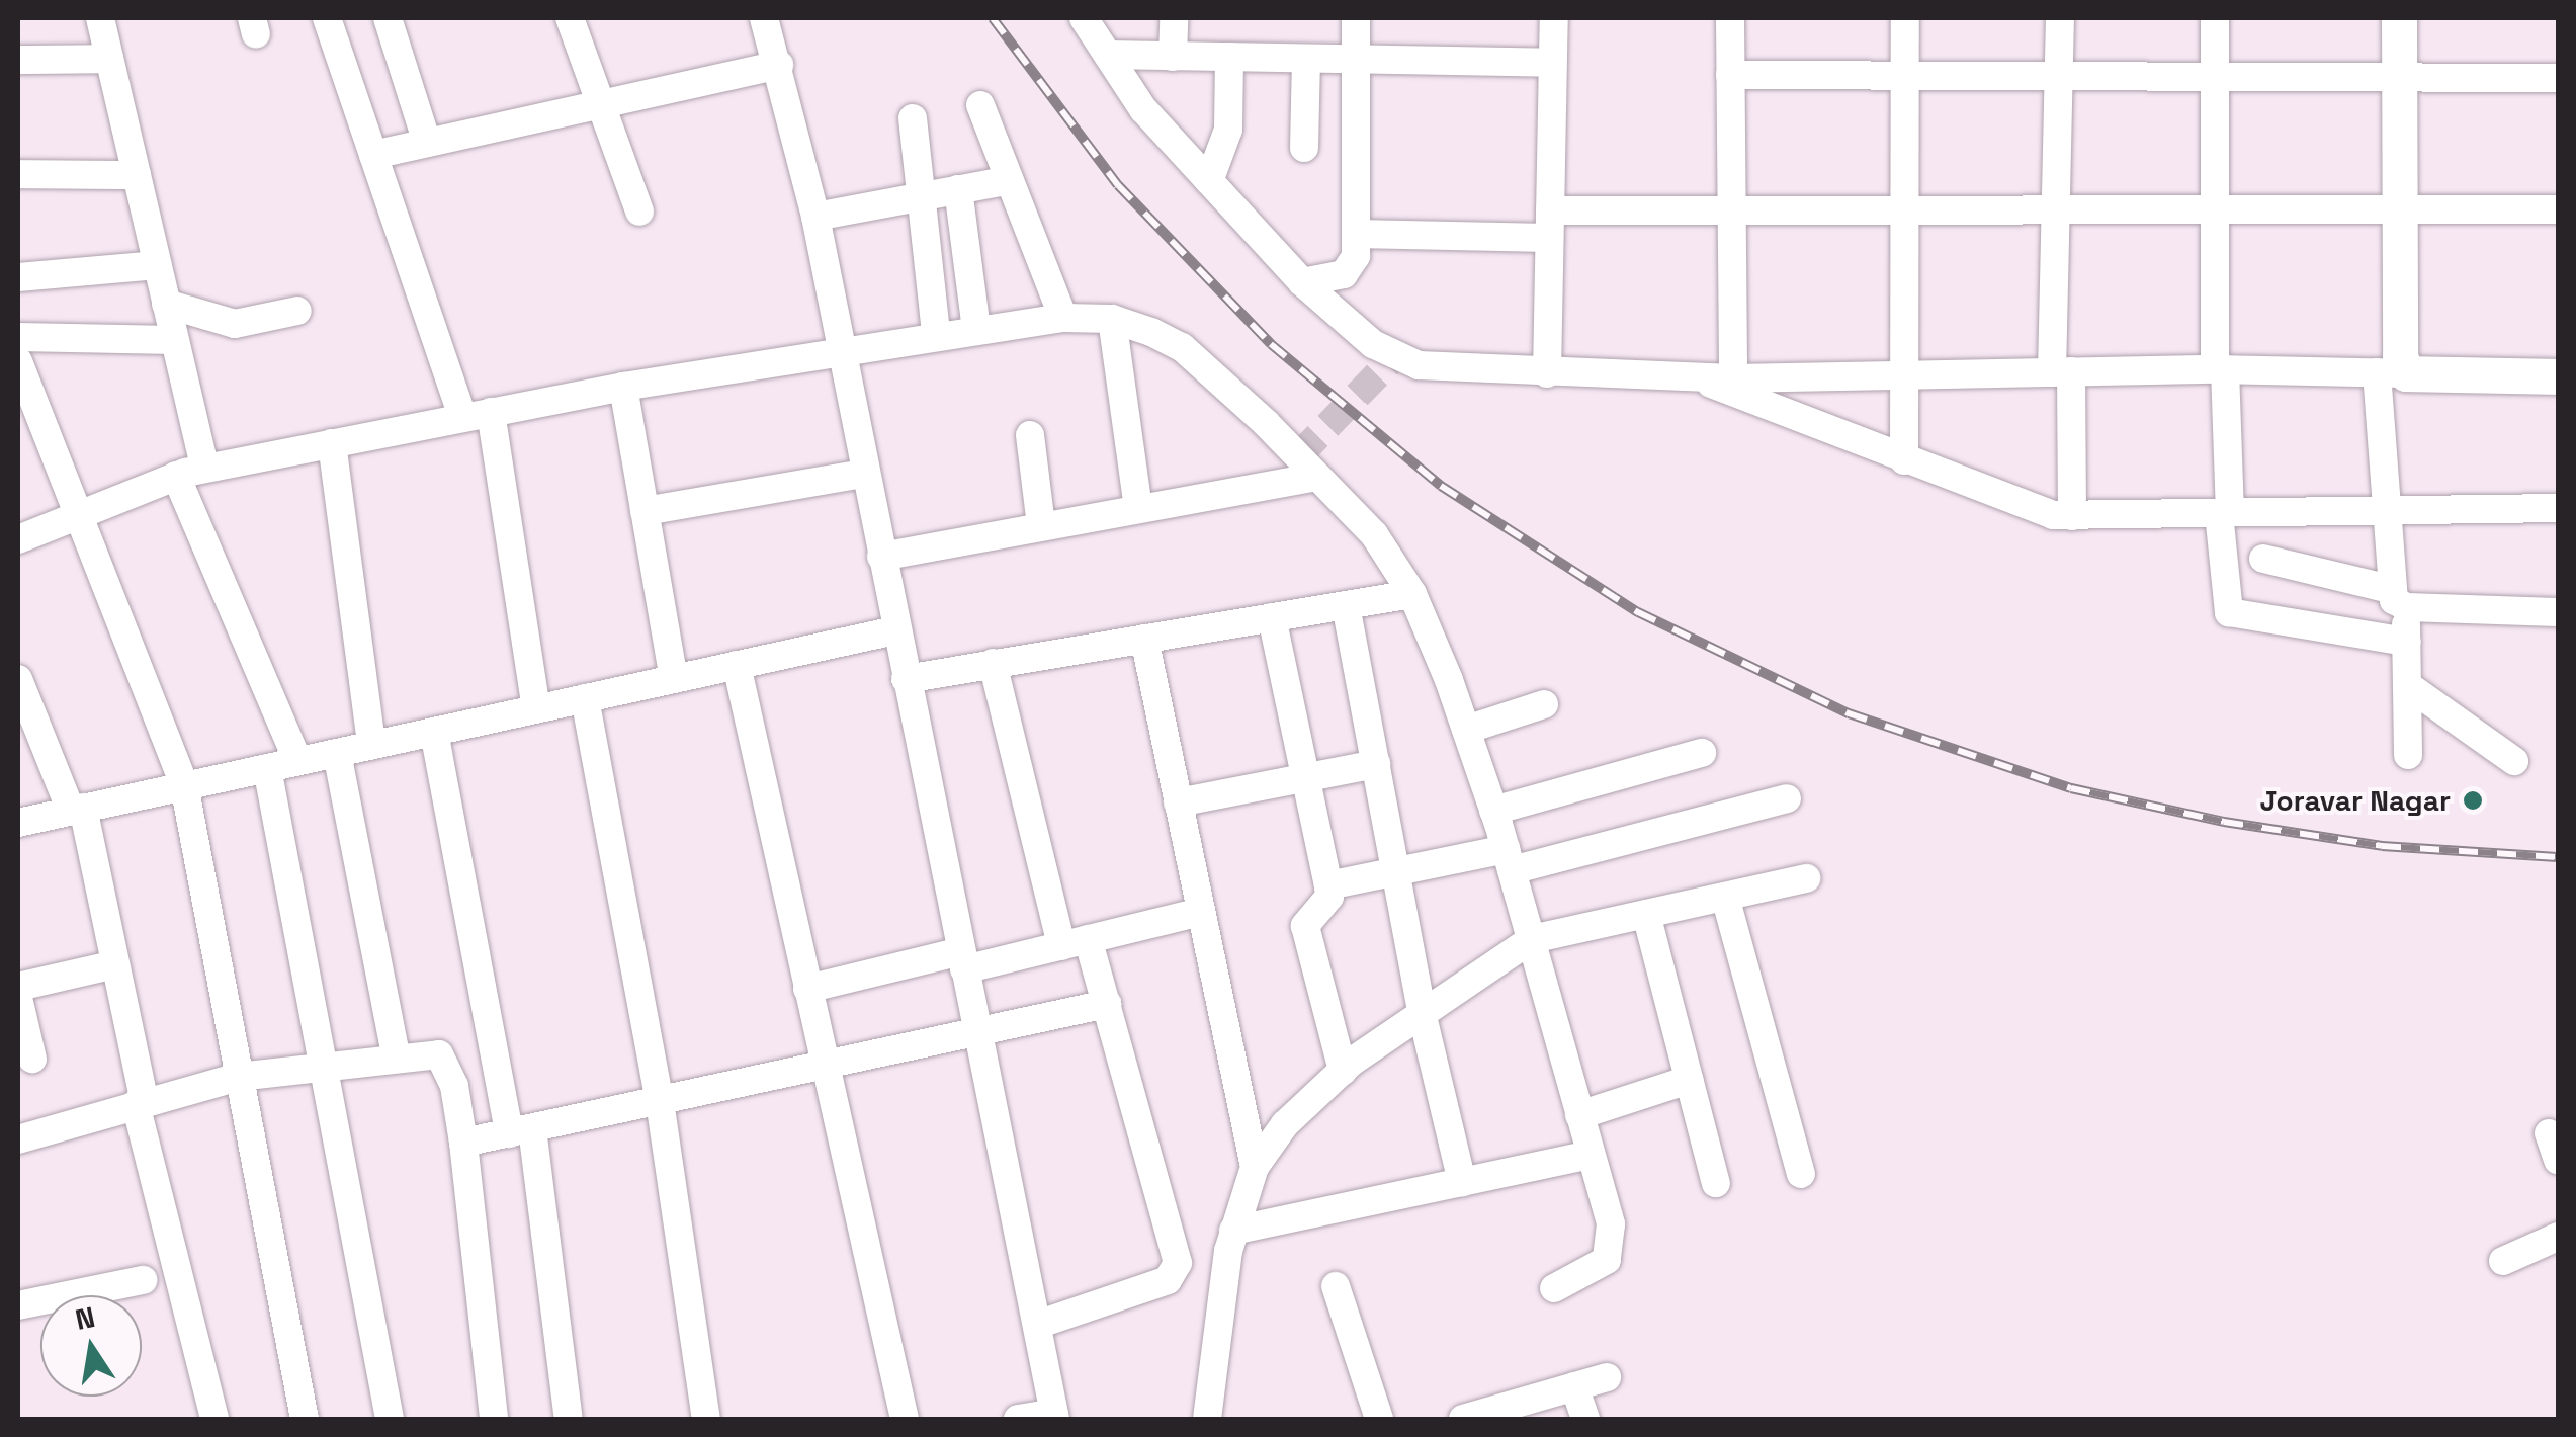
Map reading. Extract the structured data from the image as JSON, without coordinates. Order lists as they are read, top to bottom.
{
  "places": ["Joravar Nagar"],
  "north": "top"
}
